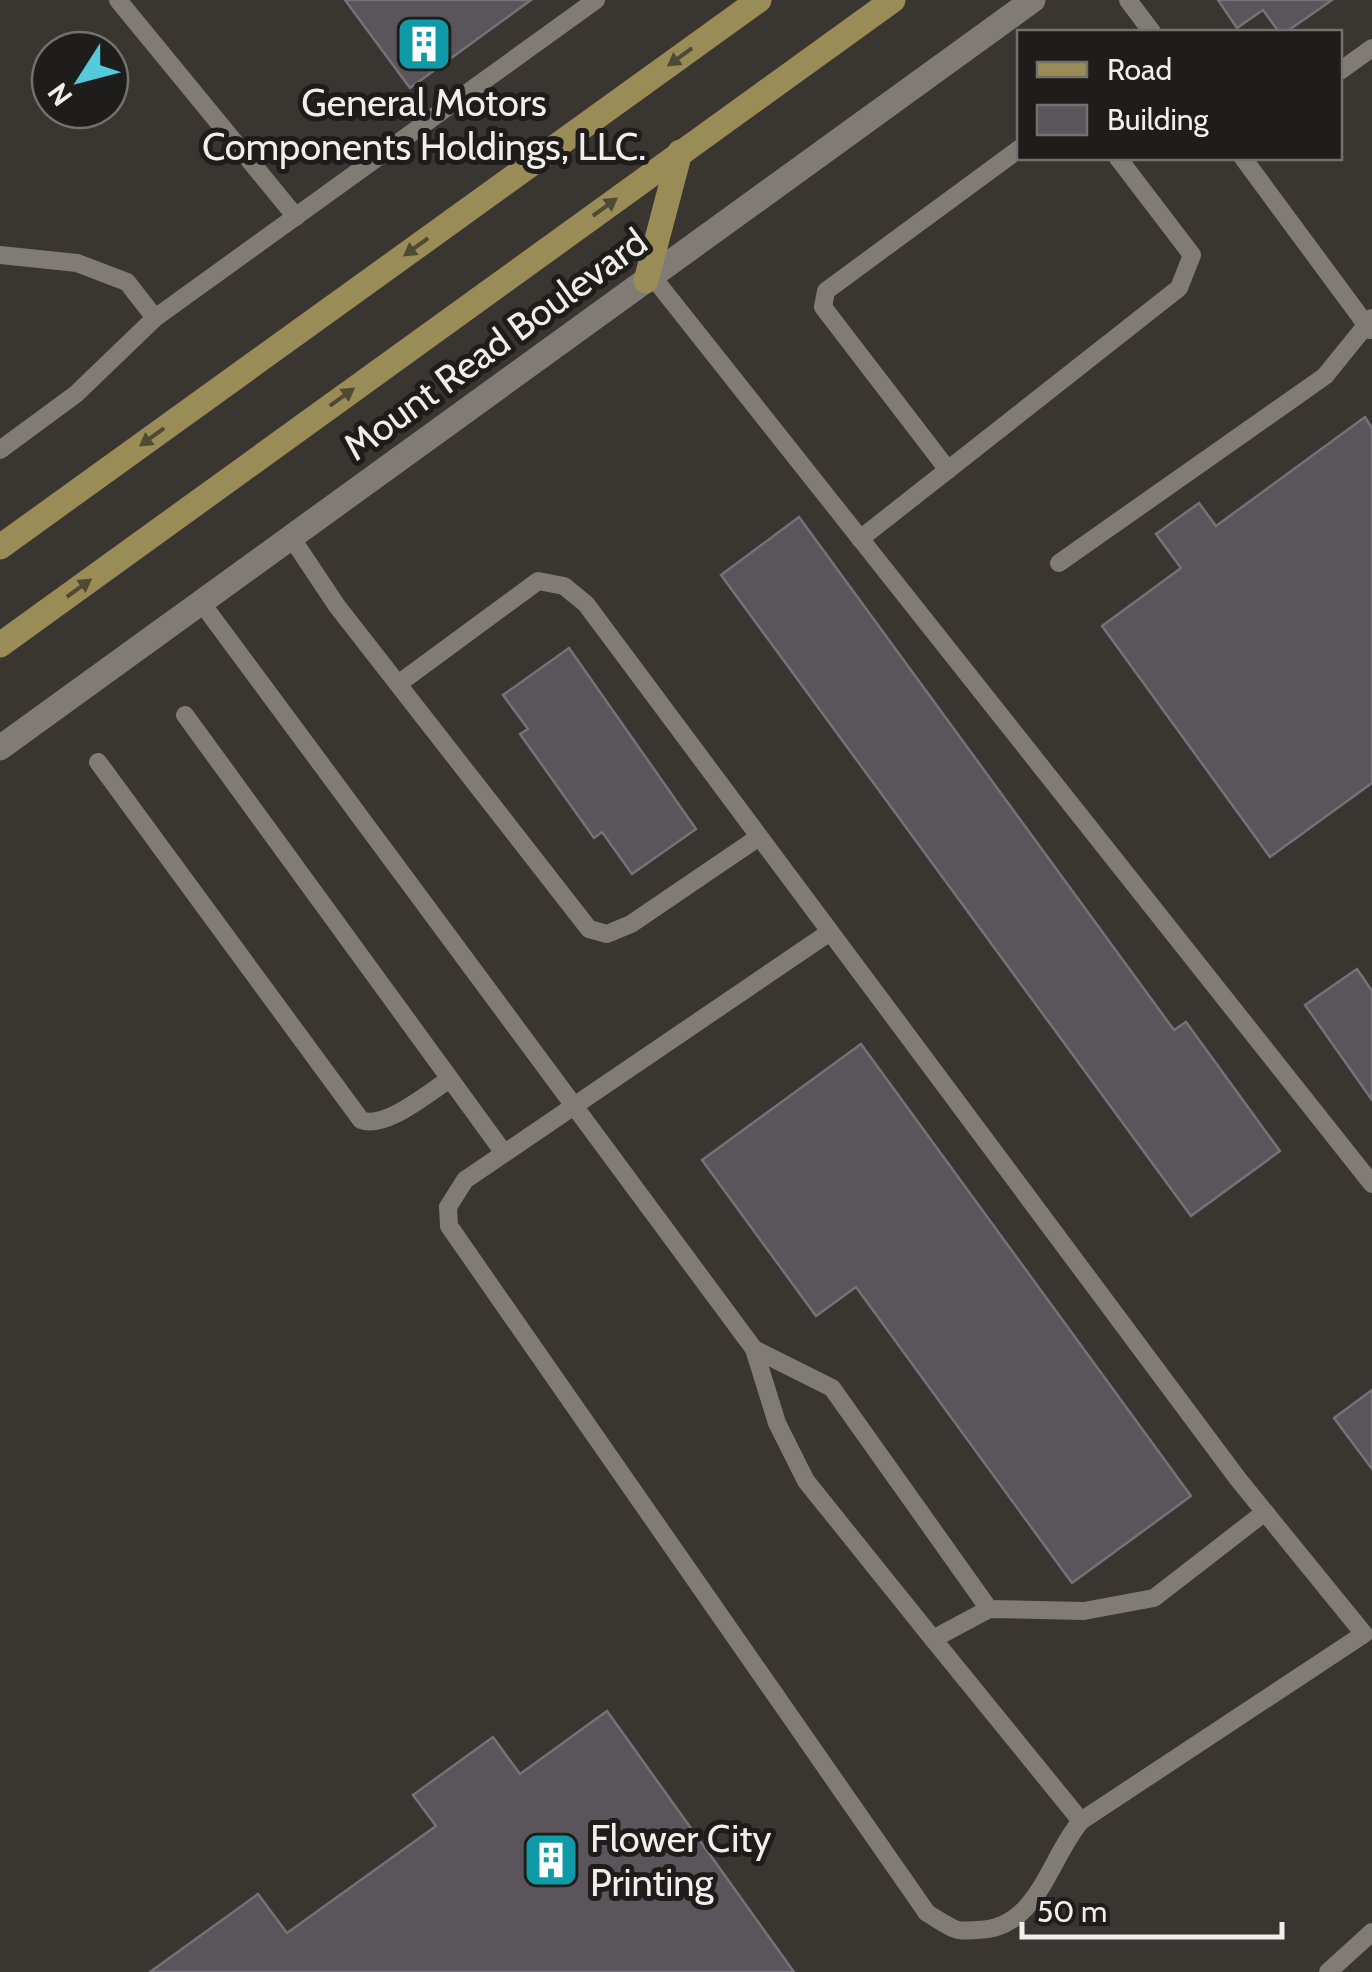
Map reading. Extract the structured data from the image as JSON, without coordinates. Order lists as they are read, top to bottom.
{
  "streets": {
    "main road": ["Mount Read Boulevard"]
  },
  "places": {
    "building": ["General Motors Components Holdings, LLC.", "Flower City Printing"]
  },
  "legend": ["Road", "Building"],
  "scale_bar": "50 m",
  "north": "bottom left"
}
